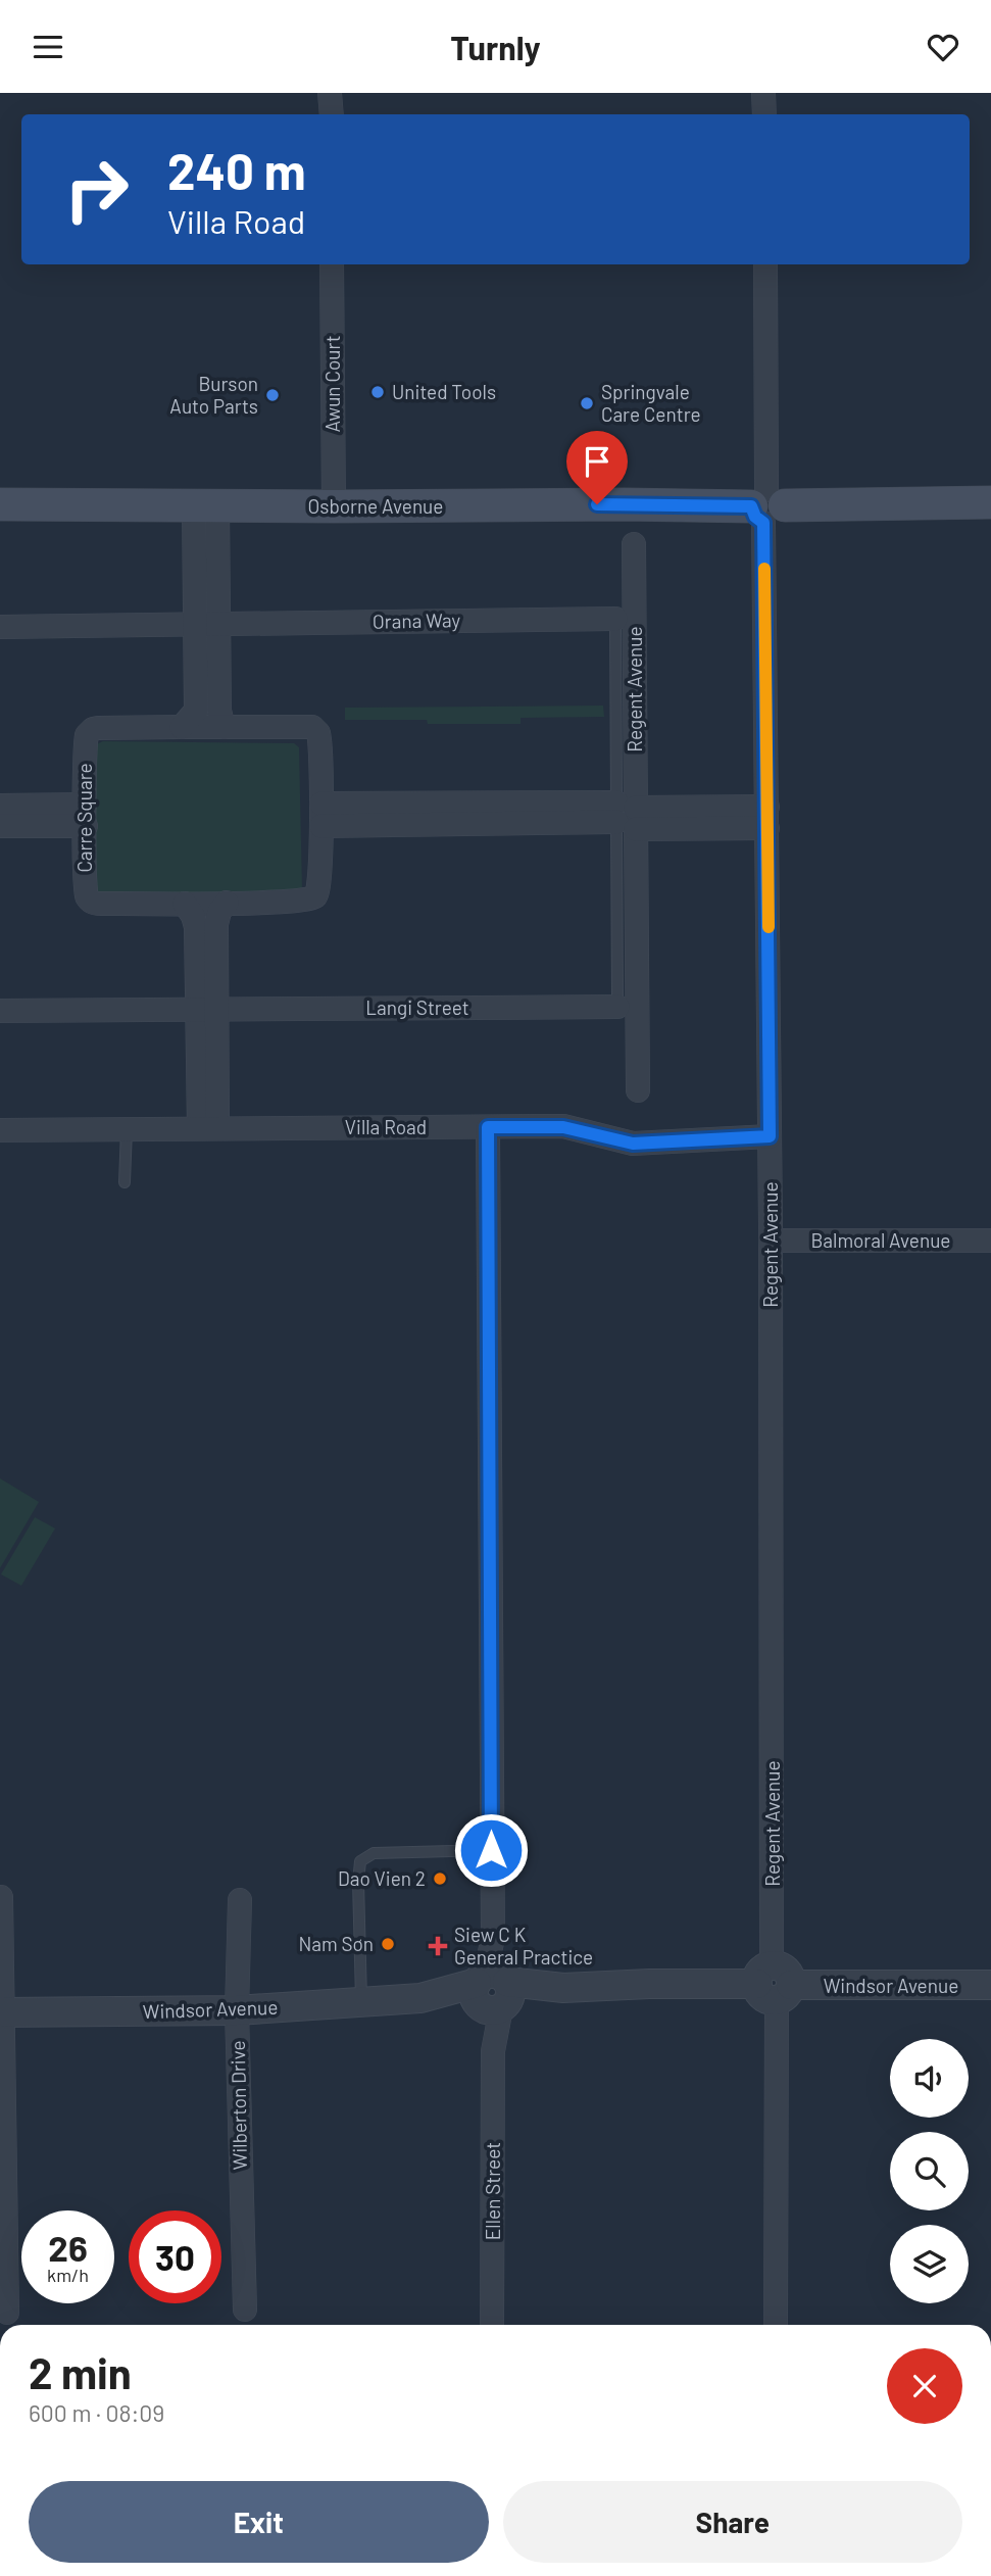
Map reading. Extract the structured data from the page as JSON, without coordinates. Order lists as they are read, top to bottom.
{
  "streets": {
    "main road": ["Osborne Avenue"],
    "street": [
      "Awun Court",
      "Orana Way",
      "Regent Avenue",
      "Carre Square",
      "Langi Street",
      "Villa Road",
      "Balmoral Avenue",
      "Windsor Avenue",
      "Wilberton Drive",
      "Ellen Street"
    ]
  },
  "crossings": [
    ["Awun Court", "Osborne Avenue"],
    ["Osborne Avenue", "Regent Avenue"],
    ["Regent Avenue", "Villa Road"],
    ["Regent Avenue", "Balmoral Avenue"],
    ["Regent Avenue", "Windsor Avenue"],
    ["Villa Road", "Ellen Street"],
    ["Windsor Avenue", "Wilberton Drive"],
    ["Windsor Avenue", "Ellen Street"]
  ],
  "places": {
    "other": [
      "United Tools",
      "Burson Auto Parts",
      "Springvale Care Centre",
      "Dao Vien 2",
      "Nam Sơn"
    ],
    "health": ["Siew C K General Practice"]
  },
  "page": {
    "header": "Turnly",
    "turn": ["240 m", "Villa Road"],
    "speed": "26 km/h",
    "limit": "30",
    "heading": ["2 min", "600 m · 08:09"],
    "buttons": ["Exit", "Share"]
  }
}
